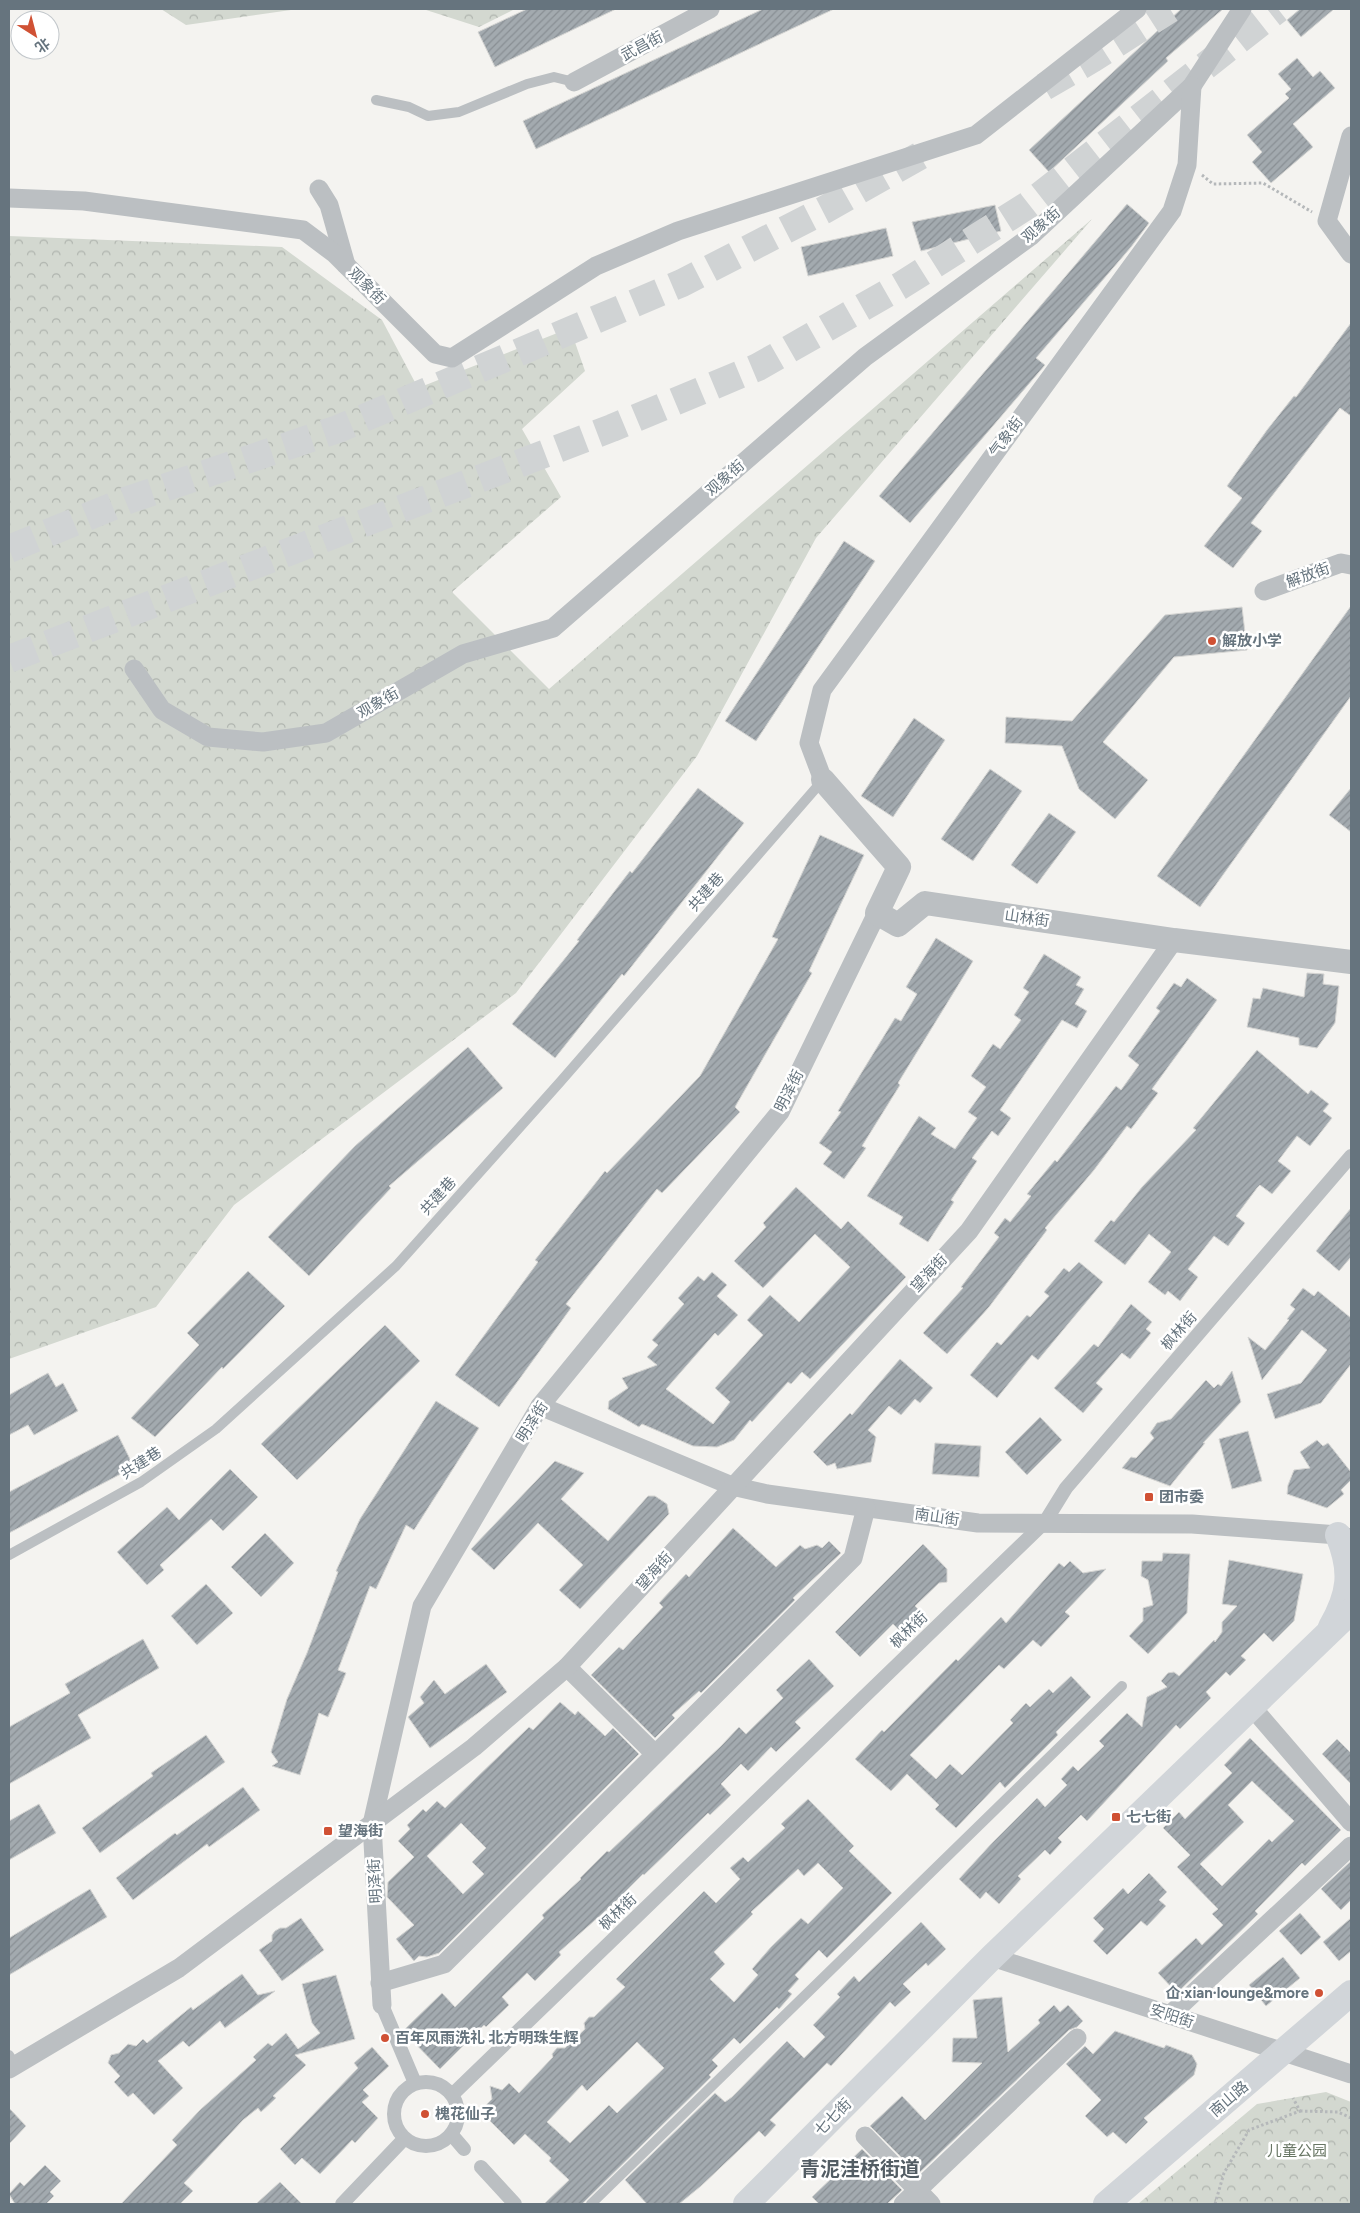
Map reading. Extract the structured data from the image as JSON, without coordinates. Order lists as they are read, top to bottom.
{
  "streets": {
    "main road": ["南山路", "七七街"],
    "street": [
      "武昌街",
      "观象街",
      "气象街",
      "解放街",
      "山林街",
      "明泽街",
      "望海街",
      "枫林街",
      "南山街",
      "安阳街"
    ],
    "lane": ["共建巷"]
  },
  "crossings": [
    ["观象街", "气象街"],
    ["气象街", "共建巷"],
    ["山林街", "明泽街"],
    ["山林街", "望海街"],
    ["明泽街", "望海街"],
    ["明泽街", "南山街"],
    ["望海街", "南山街"],
    ["枫林街", "南山街"],
    ["安阳街", "南山路"],
    ["安阳街", "七七街"]
  ],
  "districts": ["青泥洼桥街道"],
  "parks": ["儿童公园"],
  "places": {
    "other": [
      "解放小学",
      "仚·xian·lounge&more",
      "百年风雨洗礼 北方明珠生辉",
      "槐花仙子"
    ],
    "transit": ["团市委", "七七街", "望海街"]
  },
  "north": "bottom right"
}
